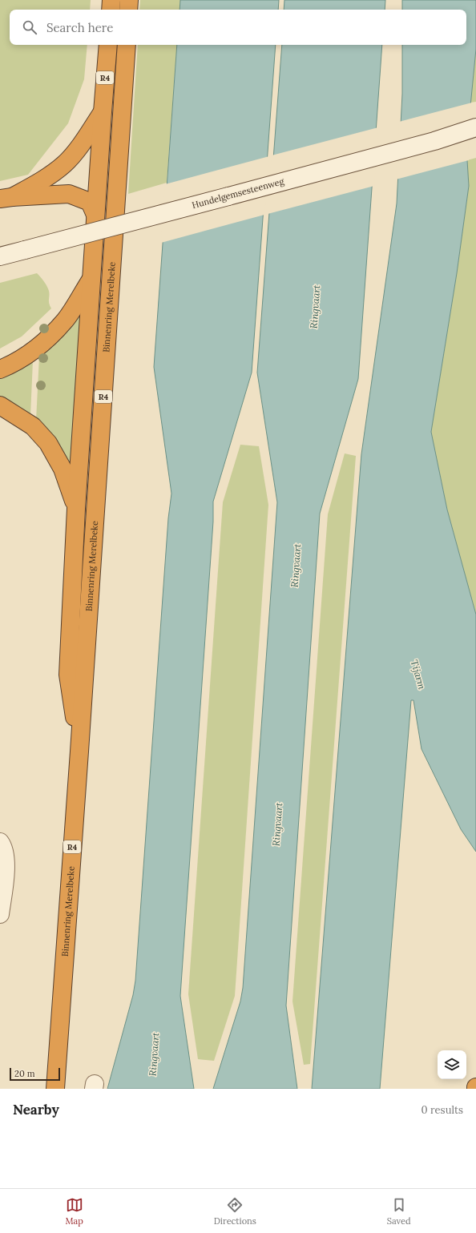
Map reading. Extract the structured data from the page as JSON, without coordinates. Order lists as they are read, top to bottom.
{
  "streets": {
    "highway": ["R4", "Binnenring Merelbeke"],
    "main road": ["Hundelgemsesteenweg"]
  },
  "water": ["Ringvaart", "Tijarm"],
  "scale_bar": "20 m",
  "page": {
    "search": "Search here",
    "scale": "20 m",
    "heading": ["Nearby", "0 results"],
    "nav": ["Map", "Directions", "Saved"]
  }
}
